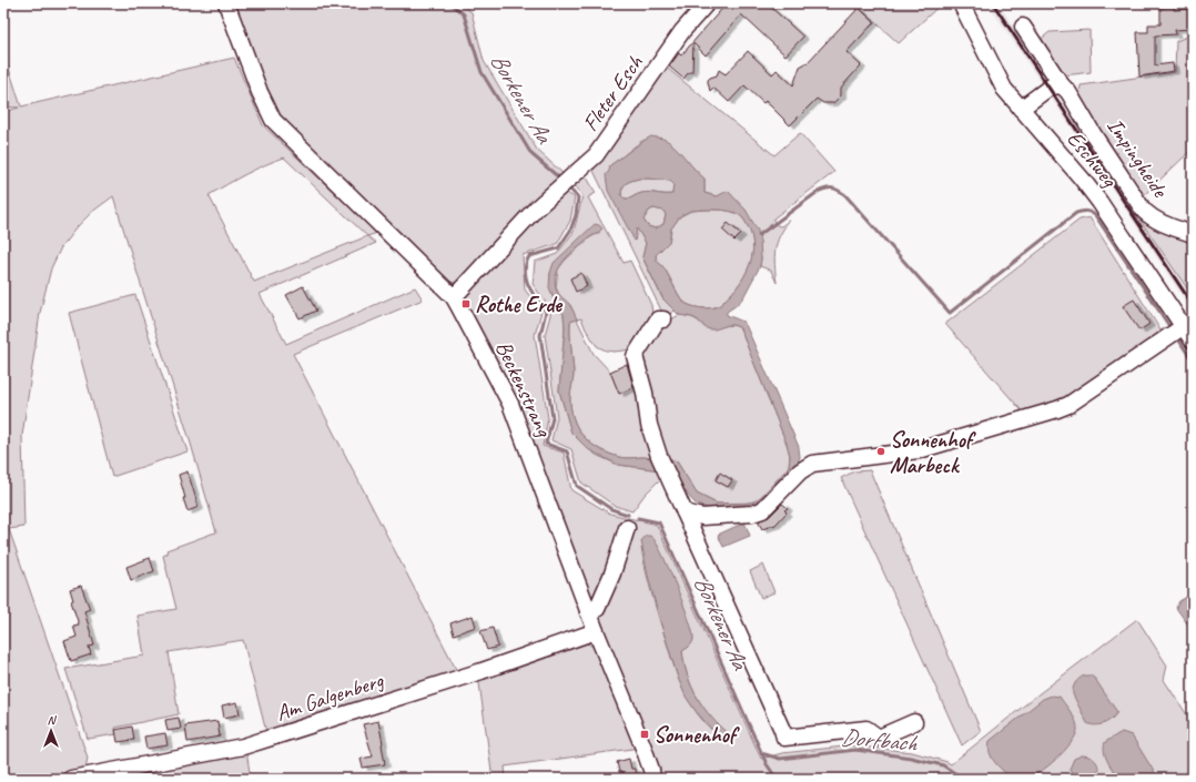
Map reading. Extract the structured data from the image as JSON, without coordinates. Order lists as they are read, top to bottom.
{
  "streets": {
    "street": [
      "Fleter Esch",
      "Impingheide",
      "Eschweg",
      "Beckenstrang",
      "Am Galgenberg"
    ]
  },
  "crossings": [
    ["Fleter Esch", "Beckenstrang"],
    ["Beckenstrang", "Am Galgenberg"]
  ],
  "water": ["Borkener Aa", "Dorfbach"],
  "places": {
    "transit": ["Rothe Erde", "Sonnenhof"],
    "other": ["Sonnenhof Marbeck"]
  },
  "north": "top"
}
